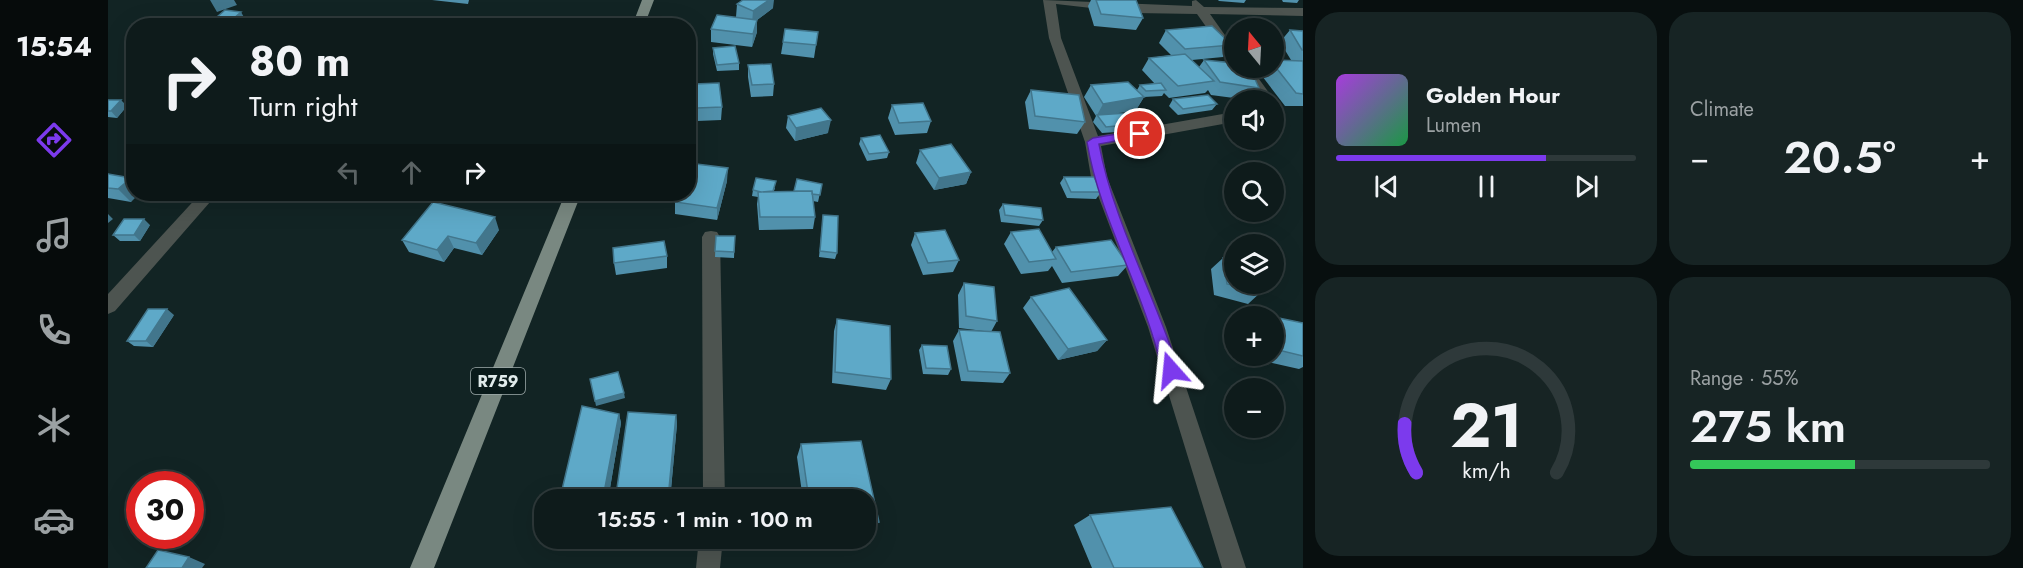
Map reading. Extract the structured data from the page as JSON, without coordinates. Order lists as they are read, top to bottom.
{
  "streets": {
    "main road": ["R759"]
  },
  "north": "top",
  "page": {
    "tabs": "15:54",
    "tile": [
      "Climate",
      ["Range · 55%", "275 km"]
    ],
    "map_buttons": ["+", "−"],
    "turn": ["80 m", "Turn right"],
    "song": ["Golden Hour", "Lumen"],
    "heat": ["−", "20.5°", "+"],
    "limit": "30",
    "trip": "15:55 · 1 min · 100 m",
    "gauge": ["21", "km/h"]
  }
}
